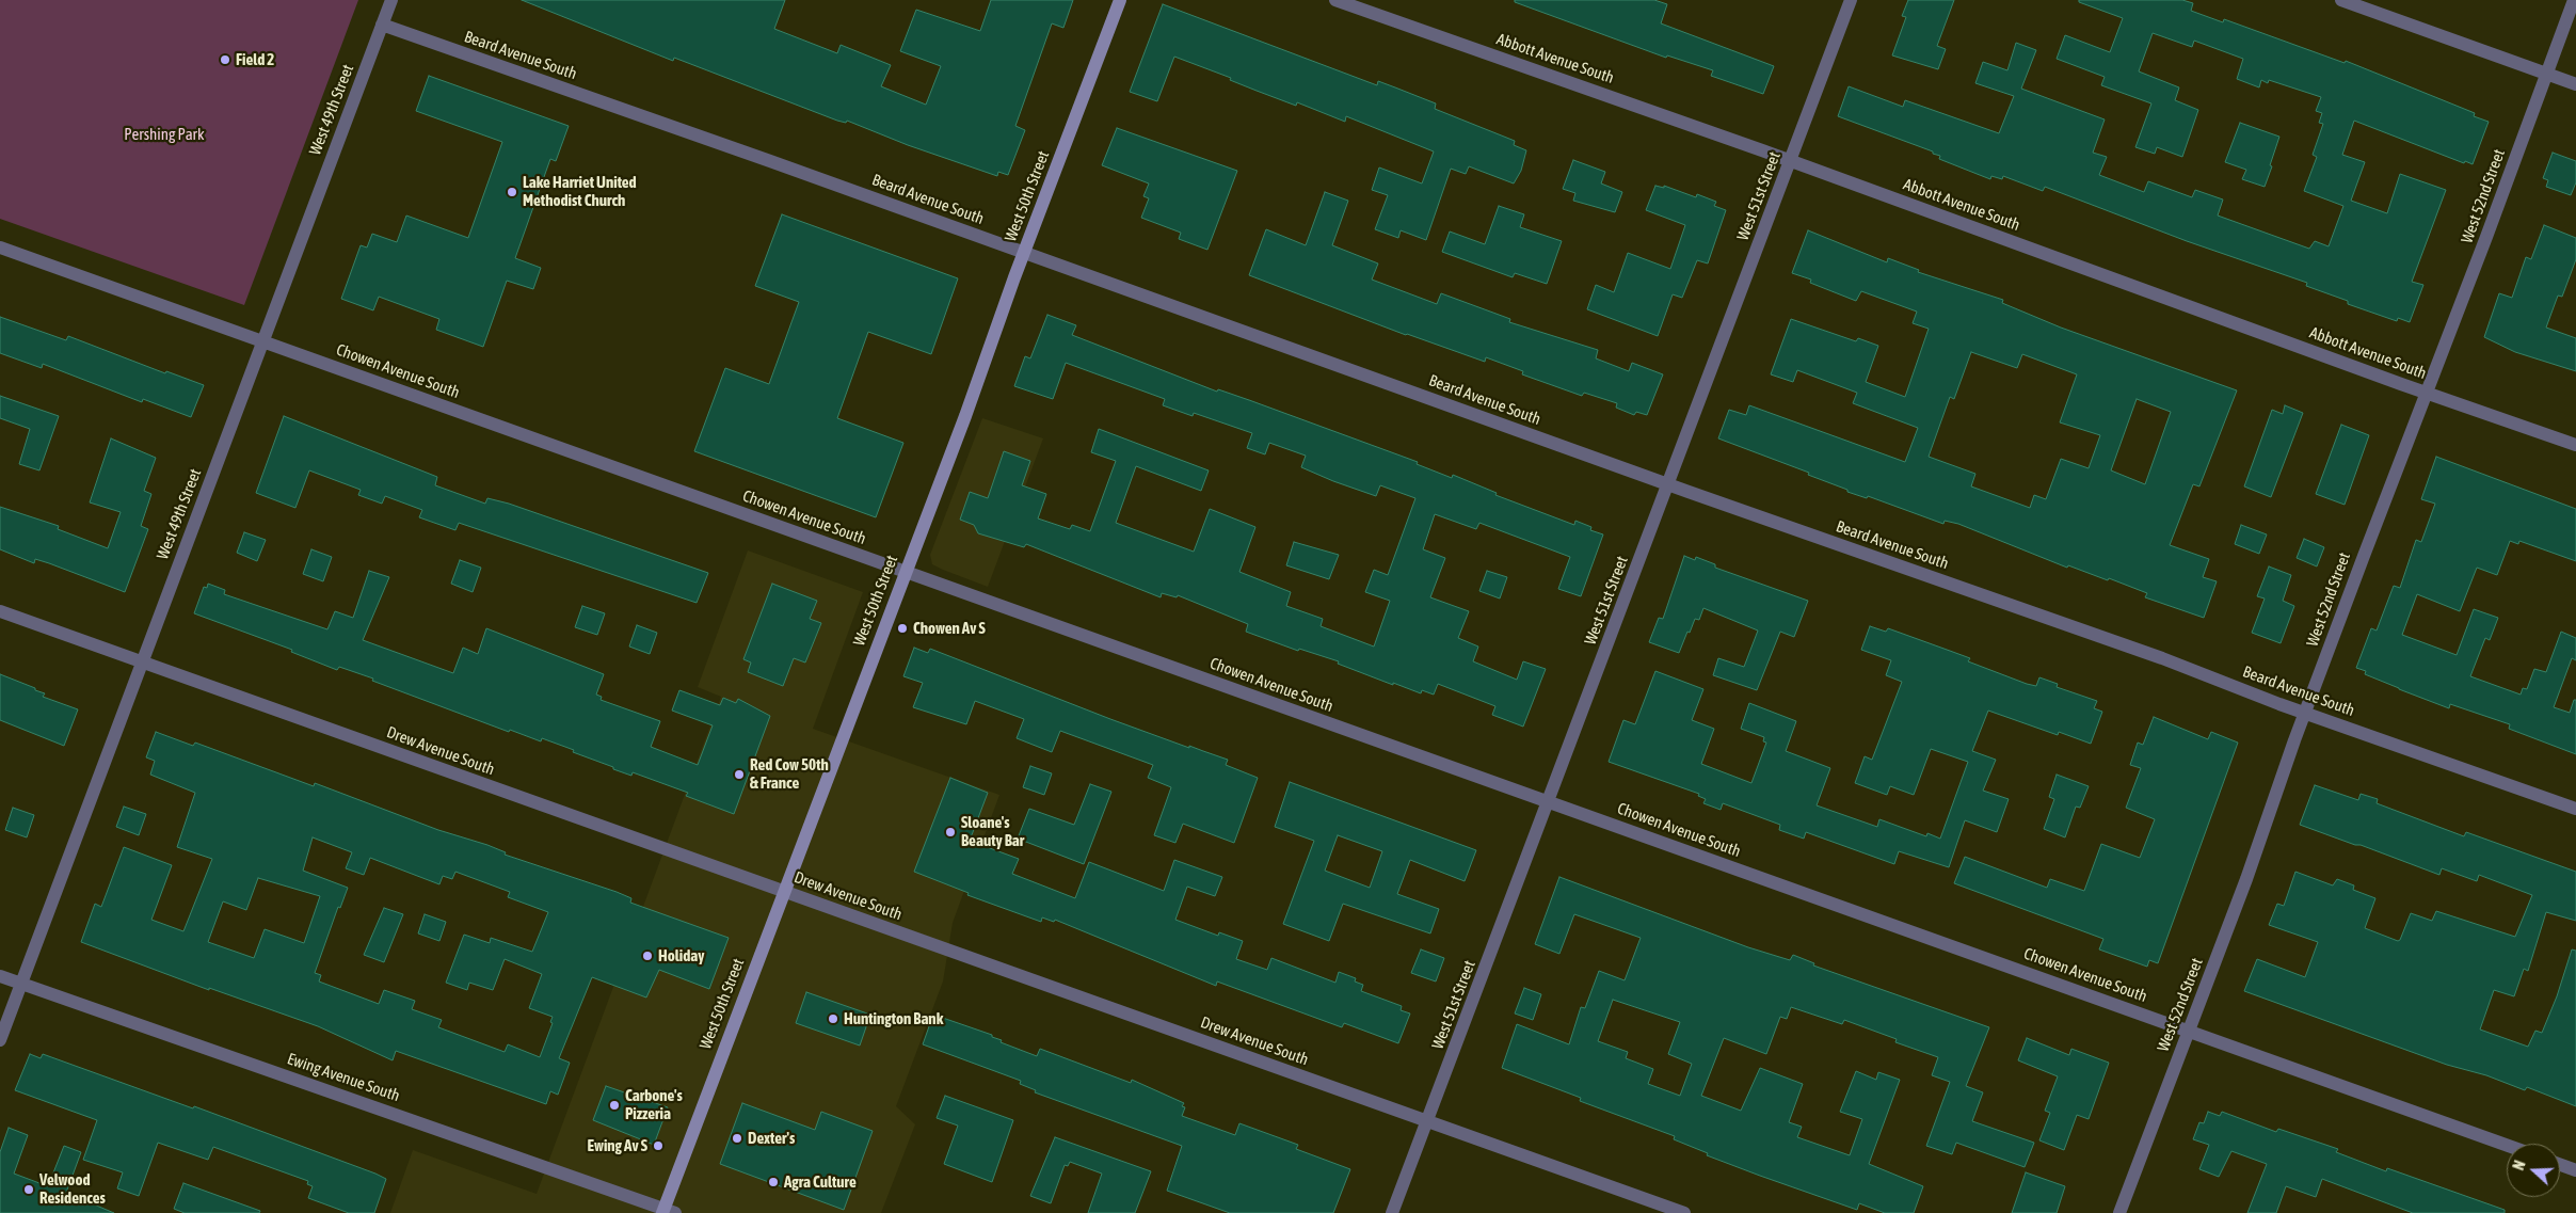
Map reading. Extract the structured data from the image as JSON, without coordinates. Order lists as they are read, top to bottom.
{
  "streets": {
    "main road": ["West 50th Street"],
    "street": [
      "Beard Avenue South",
      "Abbott Avenue South",
      "West 49th Street",
      "West 51st Street",
      "West 52nd Street",
      "Chowen Avenue South",
      "Drew Avenue South",
      "Ewing Avenue South"
    ]
  },
  "crossings": [
    ["Beard Avenue South", "West 49th Street"],
    ["Beard Avenue South", "West 50th Street"],
    ["Beard Avenue South", "West 51st Street"],
    ["Beard Avenue South", "West 52nd Street"],
    ["Abbott Avenue South", "West 51st Street"],
    ["Abbott Avenue South", "West 52nd Street"],
    ["West 49th Street", "Chowen Avenue South"],
    ["West 49th Street", "Drew Avenue South"],
    ["West 49th Street", "Ewing Avenue South"],
    ["West 50th Street", "Chowen Avenue South"],
    ["West 50th Street", "Drew Avenue South"],
    ["West 50th Street", "Ewing Avenue South"],
    ["West 51st Street", "Chowen Avenue South"],
    ["West 51st Street", "Drew Avenue South"],
    ["West 52nd Street", "Chowen Avenue South"]
  ],
  "parks": ["Pershing Park"],
  "places": [
    "Field 2",
    "Lake Harriet United Methodist Church",
    "Chowen Av S",
    "Red Cow 50th & France",
    "Sloane's Beauty Bar",
    "Holiday",
    "Huntington Bank",
    "Carbone's Pizzeria",
    "Dexter's",
    "Ewing Av S",
    "Agra Culture",
    "Velwood Residences"
  ],
  "north": "left"
}
